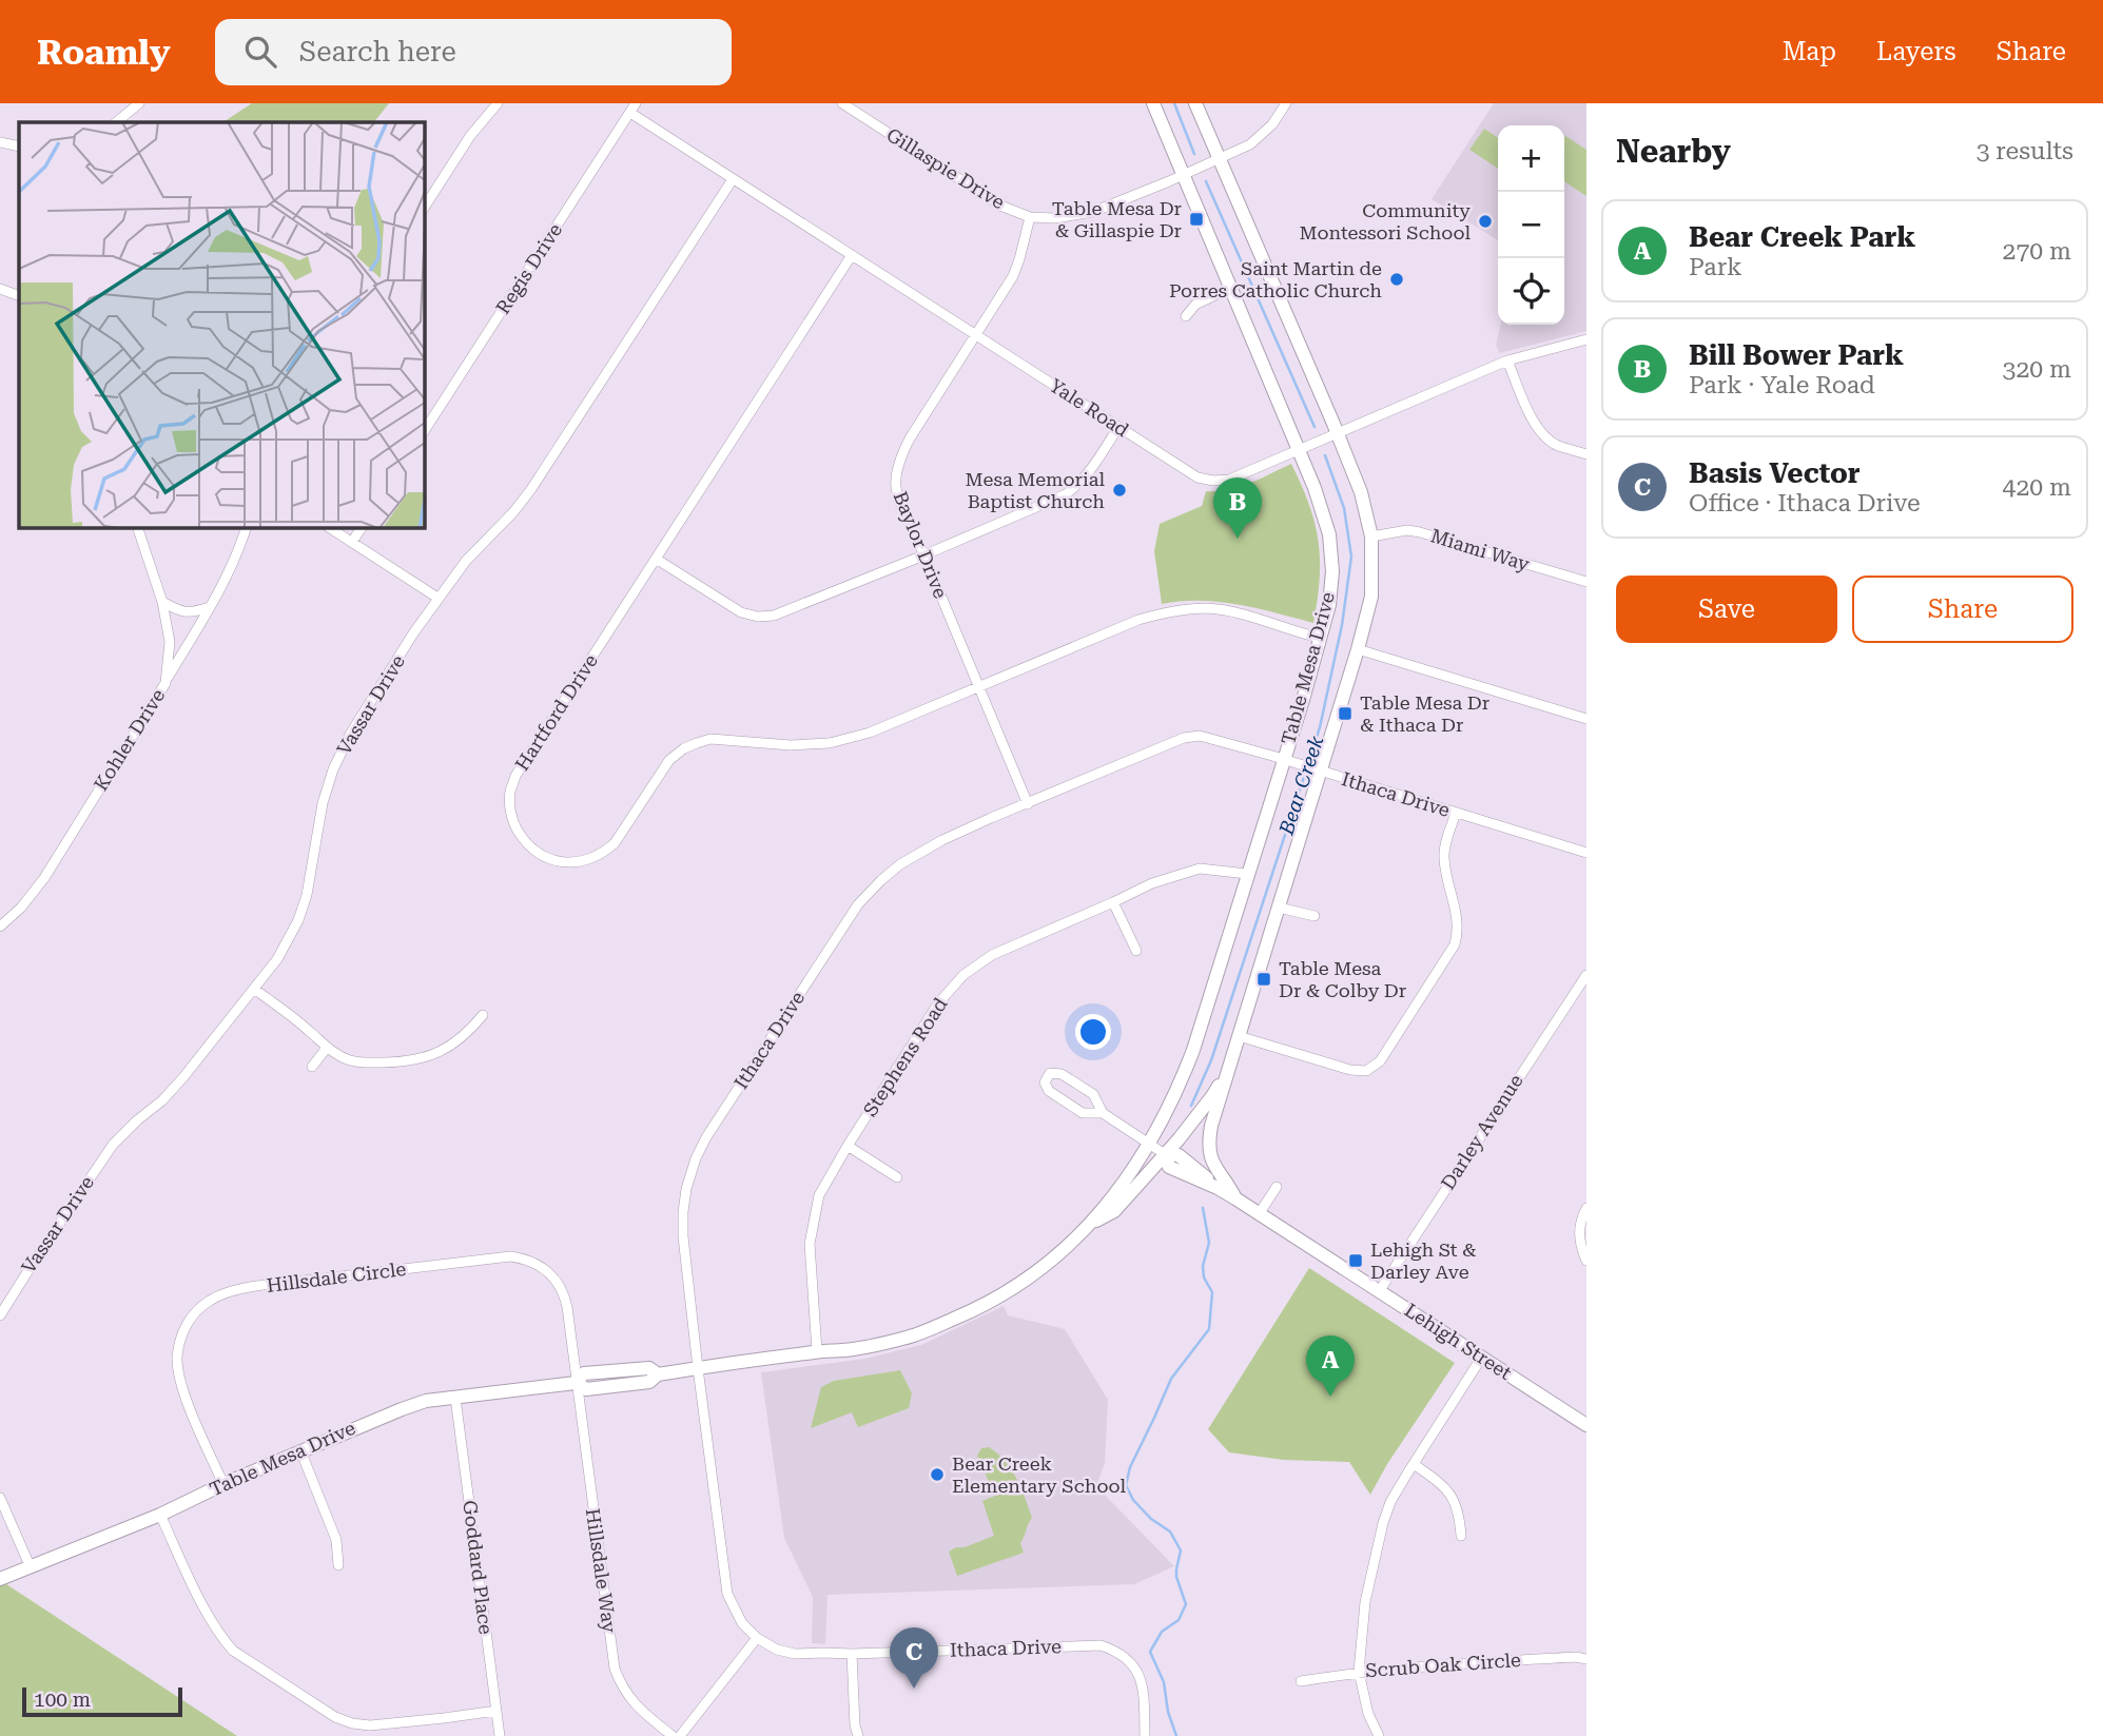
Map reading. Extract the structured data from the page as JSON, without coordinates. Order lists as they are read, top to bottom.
{
  "streets": {
    "street": [
      "Gillaspie Drive",
      "Regis Drive",
      "Yale Road",
      "Baylor Drive",
      "Miami Way",
      "Table Mesa Drive",
      "Vassar Drive",
      "Hartford Drive",
      "Kohler Drive",
      "Ithaca Drive",
      "Stephens Road",
      "Darley Avenue",
      "Hillsdale Circle",
      "Lehigh Street",
      "Goddard Place",
      "Hillsdale Way",
      "Scrub Oak Circle"
    ]
  },
  "crossings": [
    ["Gillaspie Drive", "Baylor Drive"],
    ["Gillaspie Drive", "Table Mesa Drive"],
    ["Regis Drive", "Yale Road"],
    ["Yale Road", "Baylor Drive"],
    ["Yale Road", "Table Mesa Drive"],
    ["Yale Road", "Vassar Drive"],
    ["Yale Road", "Hartford Drive"],
    ["Baylor Drive", "Hartford Drive"],
    ["Baylor Drive", "Ithaca Drive"],
    ["Miami Way", "Table Mesa Drive"],
    ["Table Mesa Drive", "Hartford Drive"],
    ["Table Mesa Drive", "Ithaca Drive"],
    ["Table Mesa Drive", "Stephens Road"],
    ["Table Mesa Drive", "Hillsdale Circle"],
    ["Table Mesa Drive", "Lehigh Street"],
    ["Table Mesa Drive", "Goddard Place"],
    ["Table Mesa Drive", "Hillsdale Way"],
    ["Darley Avenue", "Lehigh Street"],
    ["Hillsdale Circle", "Hillsdale Way"]
  ],
  "water": ["Bear Creek"],
  "places": {
    "transit": [
      "Table Mesa Dr & Gillaspie Dr",
      "Table Mesa Dr & Ithaca Dr",
      "Table Mesa Dr & Colby Dr",
      "Lehigh St & Darley Ave"
    ],
    "other": [
      "Community Montessori School",
      "Saint Martin de Porres Catholic Church",
      "Mesa Memorial Baptist Church",
      "Bear Creek Elementary School"
    ]
  },
  "scale_bar": "100 m",
  "page": {
    "header": "Roamly",
    "search": "Search here",
    "nav": ["Map", "Layers", "Share"],
    "heading": ["Nearby", "3 results"],
    "map_buttons": ["+", "−"],
    "list": [
      {
        "mark": "A",
        "name": "Bear Creek Park",
        "note": "Park",
        "value": "270 m"
      },
      {
        "mark": "B",
        "name": "Bill Bower Park",
        "note": "Park · Yale Road",
        "value": "320 m"
      },
      {
        "mark": "C",
        "name": "Basis Vector",
        "note": "Office · Ithaca Drive",
        "value": "420 m"
      }
    ],
    "pins": ["B", "A", "C"],
    "buttons": ["Save", "Share"],
    "scale": "100 m"
  }
}
